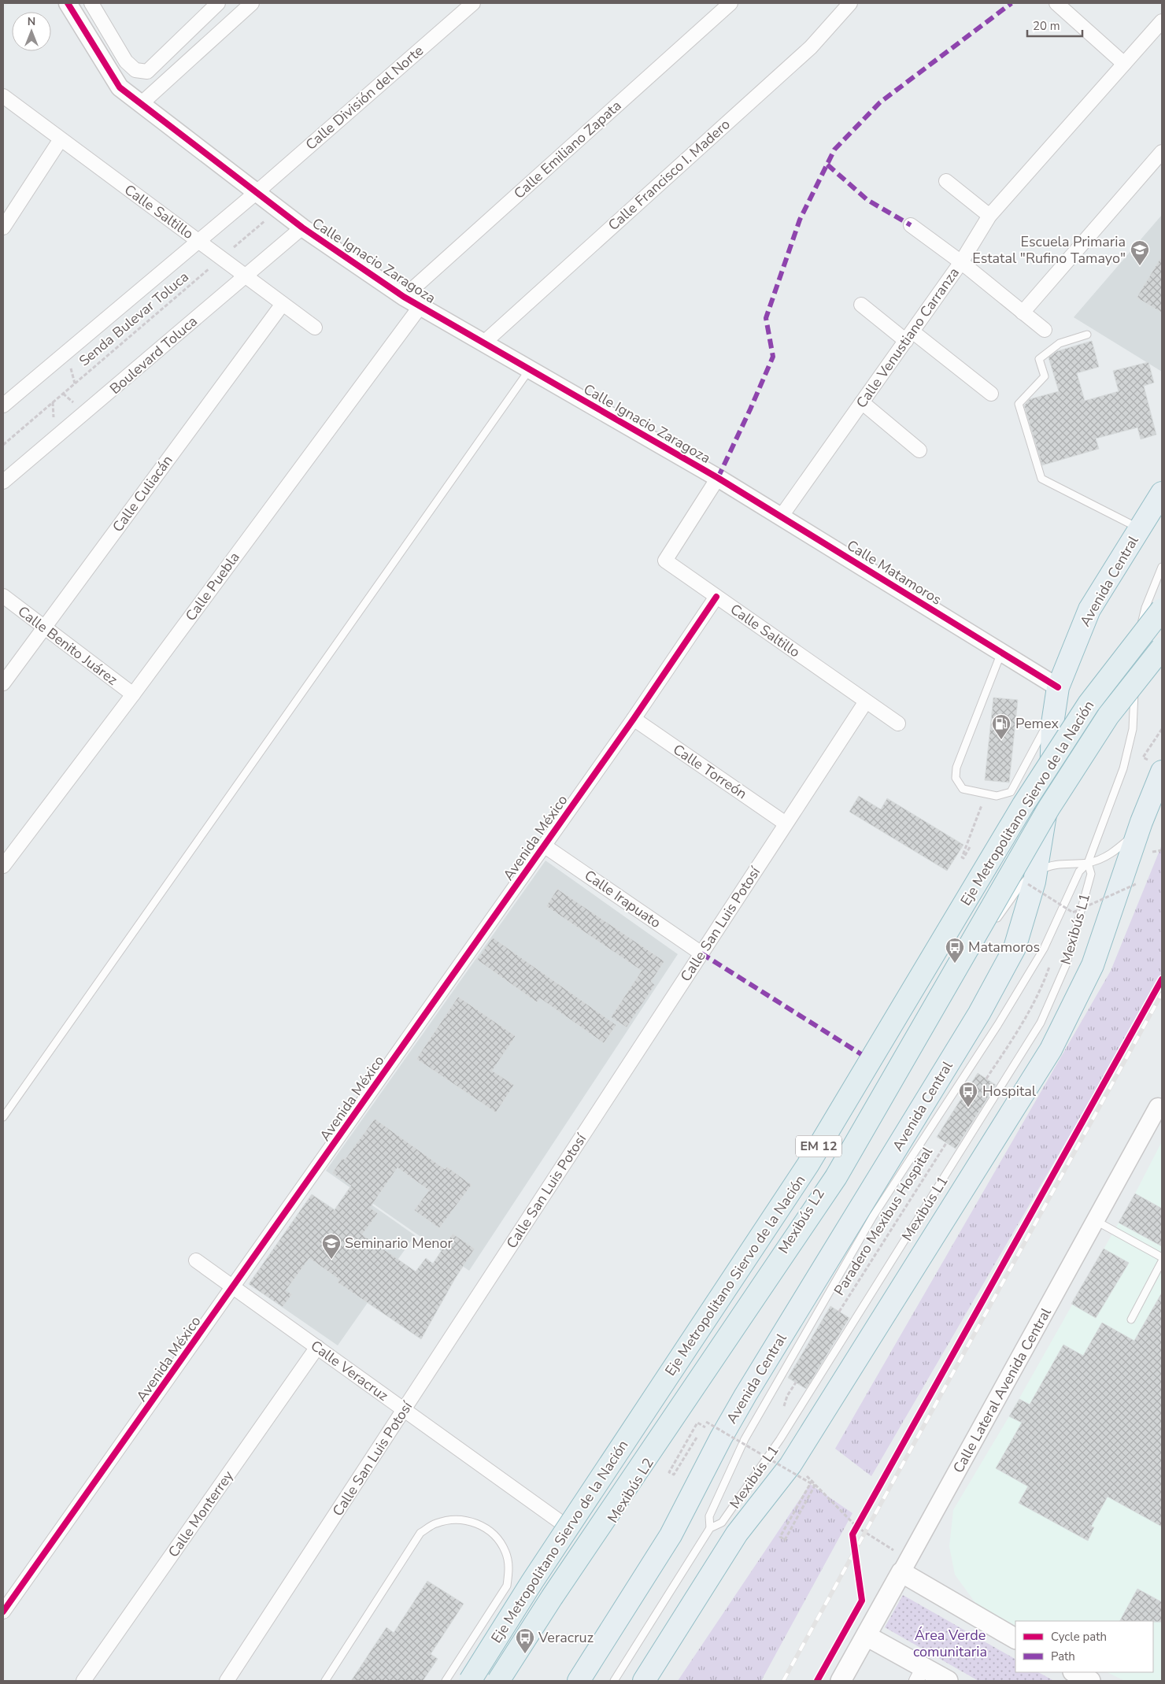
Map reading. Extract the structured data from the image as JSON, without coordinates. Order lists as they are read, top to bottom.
{
  "streets": {
    "highway": ["Avenida Central", "Eje Metropolitano Siervo de la Nación", "EM 12"],
    "main road": ["Calle Lateral Avenida Central"],
    "street": [
      "Calle División del Norte",
      "Calle Emiliano Zapata",
      "Calle Francisco I. Madero",
      "Calle Saltillo",
      "Calle Ignacio Zaragoza",
      "Calle Venustiano Carranza",
      "Boulevard Toluca",
      "Calle Culiacán",
      "Calle Matamoros",
      "Calle Puebla",
      "Calle Benito Juárez",
      "Calle Torreón",
      "Avenida México",
      "Calle Irapuato",
      "Calle San Luis Potosí",
      "Calle Veracruz",
      "Calle Monterrey"
    ],
    "lane": ["Mexibús L1", "Mexibús L2"],
    "path": ["Senda Bulevar Toluca", "Paradero Mexibus Hospital"]
  },
  "crossings": [
    ["Calle División del Norte", "Calle Ignacio Zaragoza"],
    ["Calle Emiliano Zapata", "Calle Ignacio Zaragoza"],
    ["Calle Francisco I. Madero", "Calle Ignacio Zaragoza"],
    ["Calle Saltillo", "Calle Ignacio Zaragoza"],
    ["Calle Saltillo", "Senda Bulevar Toluca"],
    ["Calle Saltillo", "Boulevard Toluca"],
    ["Calle Saltillo", "Calle Culiacán"],
    ["Calle Saltillo", "Calle Matamoros"],
    ["Calle Saltillo", "Avenida México"],
    ["Calle Saltillo", "Calle San Luis Potosí"],
    ["Calle Ignacio Zaragoza", "Senda Bulevar Toluca"],
    ["Calle Ignacio Zaragoza", "Boulevard Toluca"],
    ["Calle Ignacio Zaragoza", "Calle Matamoros"],
    ["Calle Ignacio Zaragoza", "Calle Puebla"],
    ["Calle Venustiano Carranza", "Calle Matamoros"],
    ["Calle Culiacán", "Calle Benito Juárez"],
    ["Calle Matamoros", "Avenida Central"],
    ["Calle Puebla", "Calle Benito Juárez"],
    ["Calle Torreón", "Avenida México"],
    ["Calle Torreón", "Calle San Luis Potosí"],
    ["Avenida México", "Calle Irapuato"],
    ["Avenida México", "Calle Veracruz"],
    ["Calle Irapuato", "Calle San Luis Potosí"],
    ["Calle San Luis Potosí", "Calle Veracruz"],
    ["Calle Veracruz", "Calle Monterrey"]
  ],
  "parks": ["Área Verde comunitaria"],
  "places": {
    "school or university": ["Escuela Primaria Estatal \"Rufino Tamayo\"", "Seminario Menor"],
    "fuel station": ["Pemex"],
    "bus stop": ["Matamoros", "Hospital", "Veracruz"]
  },
  "legend": ["Cycle path", "Path"],
  "scale_bar": "20 m",
  "north": "top"
}
